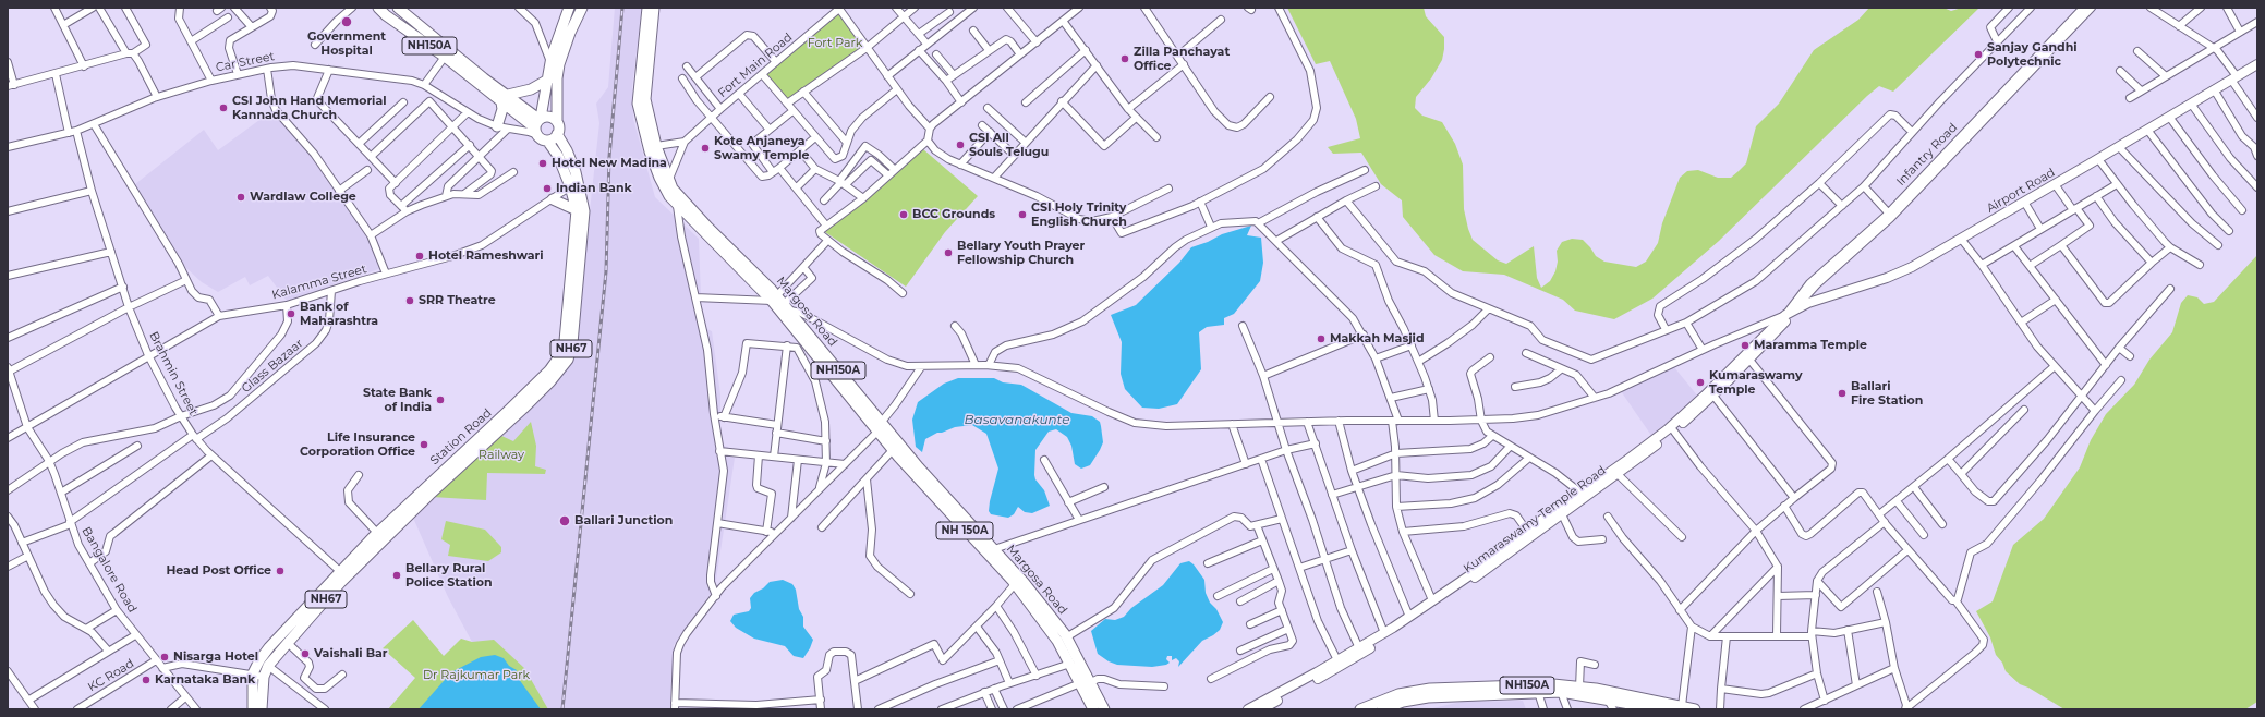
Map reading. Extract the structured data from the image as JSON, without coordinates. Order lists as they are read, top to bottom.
{
  "streets": {
    "highway": [
      "NH150A",
      "Margosa Road",
      "NH67",
      "Station Road",
      "NH 150A"
    ],
    "main road": ["Airport Road", "Kumaraswamy Temple Road"],
    "street": [
      "Car Street",
      "Fort Main Road",
      "Infantry Road",
      "Kalamma Street",
      "Glass Bazaar",
      "Brahmin Street",
      "Bangalore Road",
      "KC Road"
    ]
  },
  "crossings": [
    ["NH150A", "Car Street"],
    ["NH150A", "NH67"],
    ["Car Street", "NH67"],
    ["Car Street", "Brahmin Street"],
    ["Fort Main Road", "Margosa Road"],
    ["Infantry Road", "Airport Road"],
    ["Infantry Road", "Kumaraswamy Temple Road"],
    ["Airport Road", "Kumaraswamy Temple Road"],
    ["Kalamma Street", "Glass Bazaar"],
    ["Kalamma Street", "Brahmin Street"],
    ["Kalamma Street", "Station Road"],
    ["Kalamma Street", "Bangalore Road"],
    ["NH67", "Brahmin Street"],
    ["NH67", "Station Road"],
    ["Glass Bazaar", "Brahmin Street"],
    ["Glass Bazaar", "Bangalore Road"],
    ["Brahmin Street", "Station Road"],
    ["Bangalore Road", "KC Road"]
  ],
  "water": ["Basavanakunte"],
  "parks": ["Fort Park", "Railway", "Dr Rajkumar Park"],
  "places": [
    "Government Hospital",
    "Sanjay Gandhi Polytechnic",
    "Zilla Panchayat Office",
    "CSI John Hand Memorial Kannada Church",
    "CSI All Souls Telugu",
    "Kote Anjaneya Swamy Temple",
    "Hotel New Madina",
    "Indian Bank",
    "Wardlaw College",
    "BCC Grounds",
    "CSI Holy Trinity English Church",
    "Bellary Youth Prayer Fellowship Church",
    "Hotel Rameshwari",
    "SRR Theatre",
    "Bank of Maharashtra",
    "Makkah Masjid",
    "Maramma Temple",
    "Kumaraswamy Temple",
    "Ballari Fire Station",
    "State Bank of India",
    "Life Insurance Corporation Office",
    "Ballari Junction",
    "Head Post Office",
    "Bellary Rural Police Station",
    "Vaishali Bar",
    "Nisarga Hotel",
    "Karnataka Bank"
  ]
}
